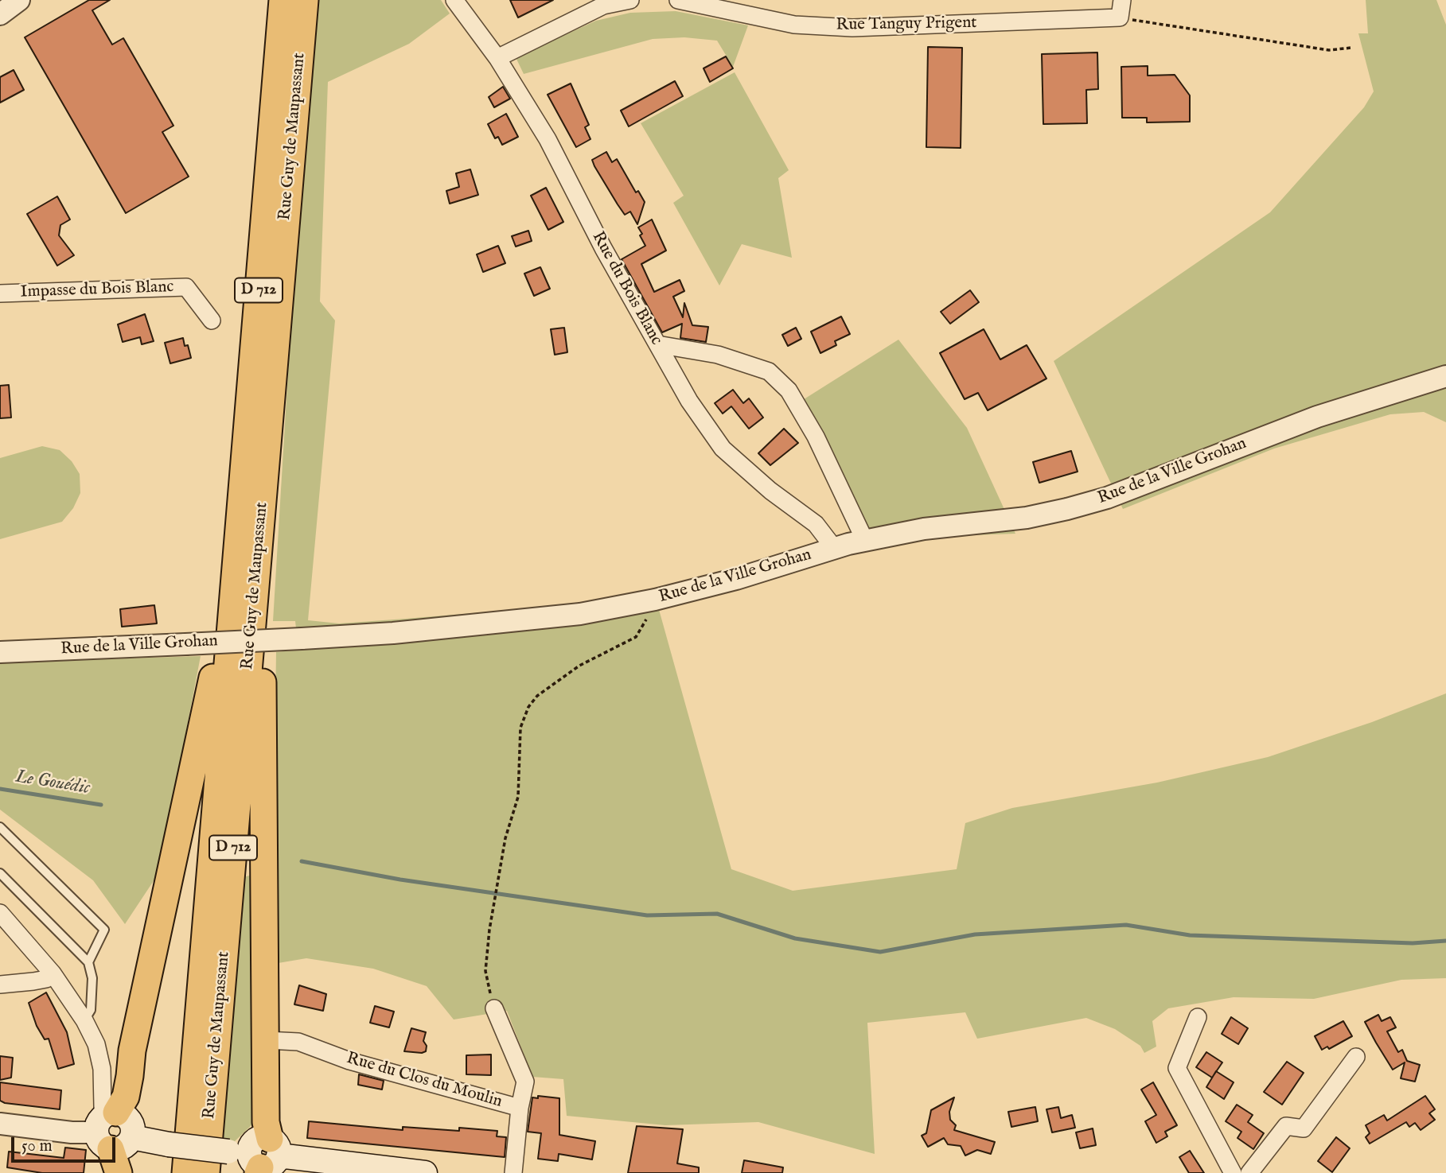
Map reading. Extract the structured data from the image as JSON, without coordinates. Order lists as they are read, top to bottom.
{
  "streets": {
    "main road": ["Rue Guy de Maupassant", "D 712"],
    "street": [
      "Rue Tanguy Prigent",
      "Rue du Bois Blanc",
      "Impasse du Bois Blanc",
      "Rue de la Ville Grohan",
      "Rue du Clos du Moulin"
    ]
  },
  "crossings": [
    ["Rue du Bois Blanc", "Rue de la Ville Grohan"]
  ],
  "water": ["Le Gouédic"],
  "scale_bar": "50 m"
}
